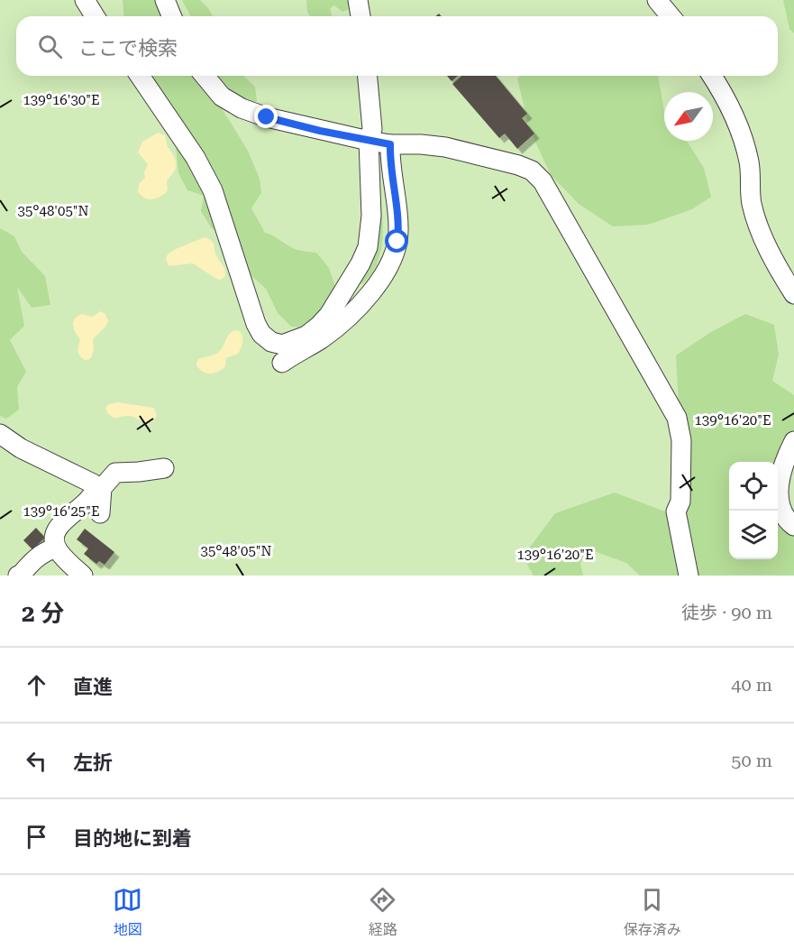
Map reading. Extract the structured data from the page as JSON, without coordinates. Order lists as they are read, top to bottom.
{
  "north": "bottom left",
  "page": {
    "search": "ここで検索",
    "heading": ["2 分", "徒歩 · 90 m"],
    "list": [
      ["直進", "40 m"],
      ["左折", "50 m"],
      "目的地に到着"
    ],
    "nav": ["地図", "経路", "保存済み"]
  },
  "coordinates": [
    "139°16'30\"E",
    "35°48'05\"N",
    "139°16'20\"E",
    "139°16'25\"E"
  ]
}
